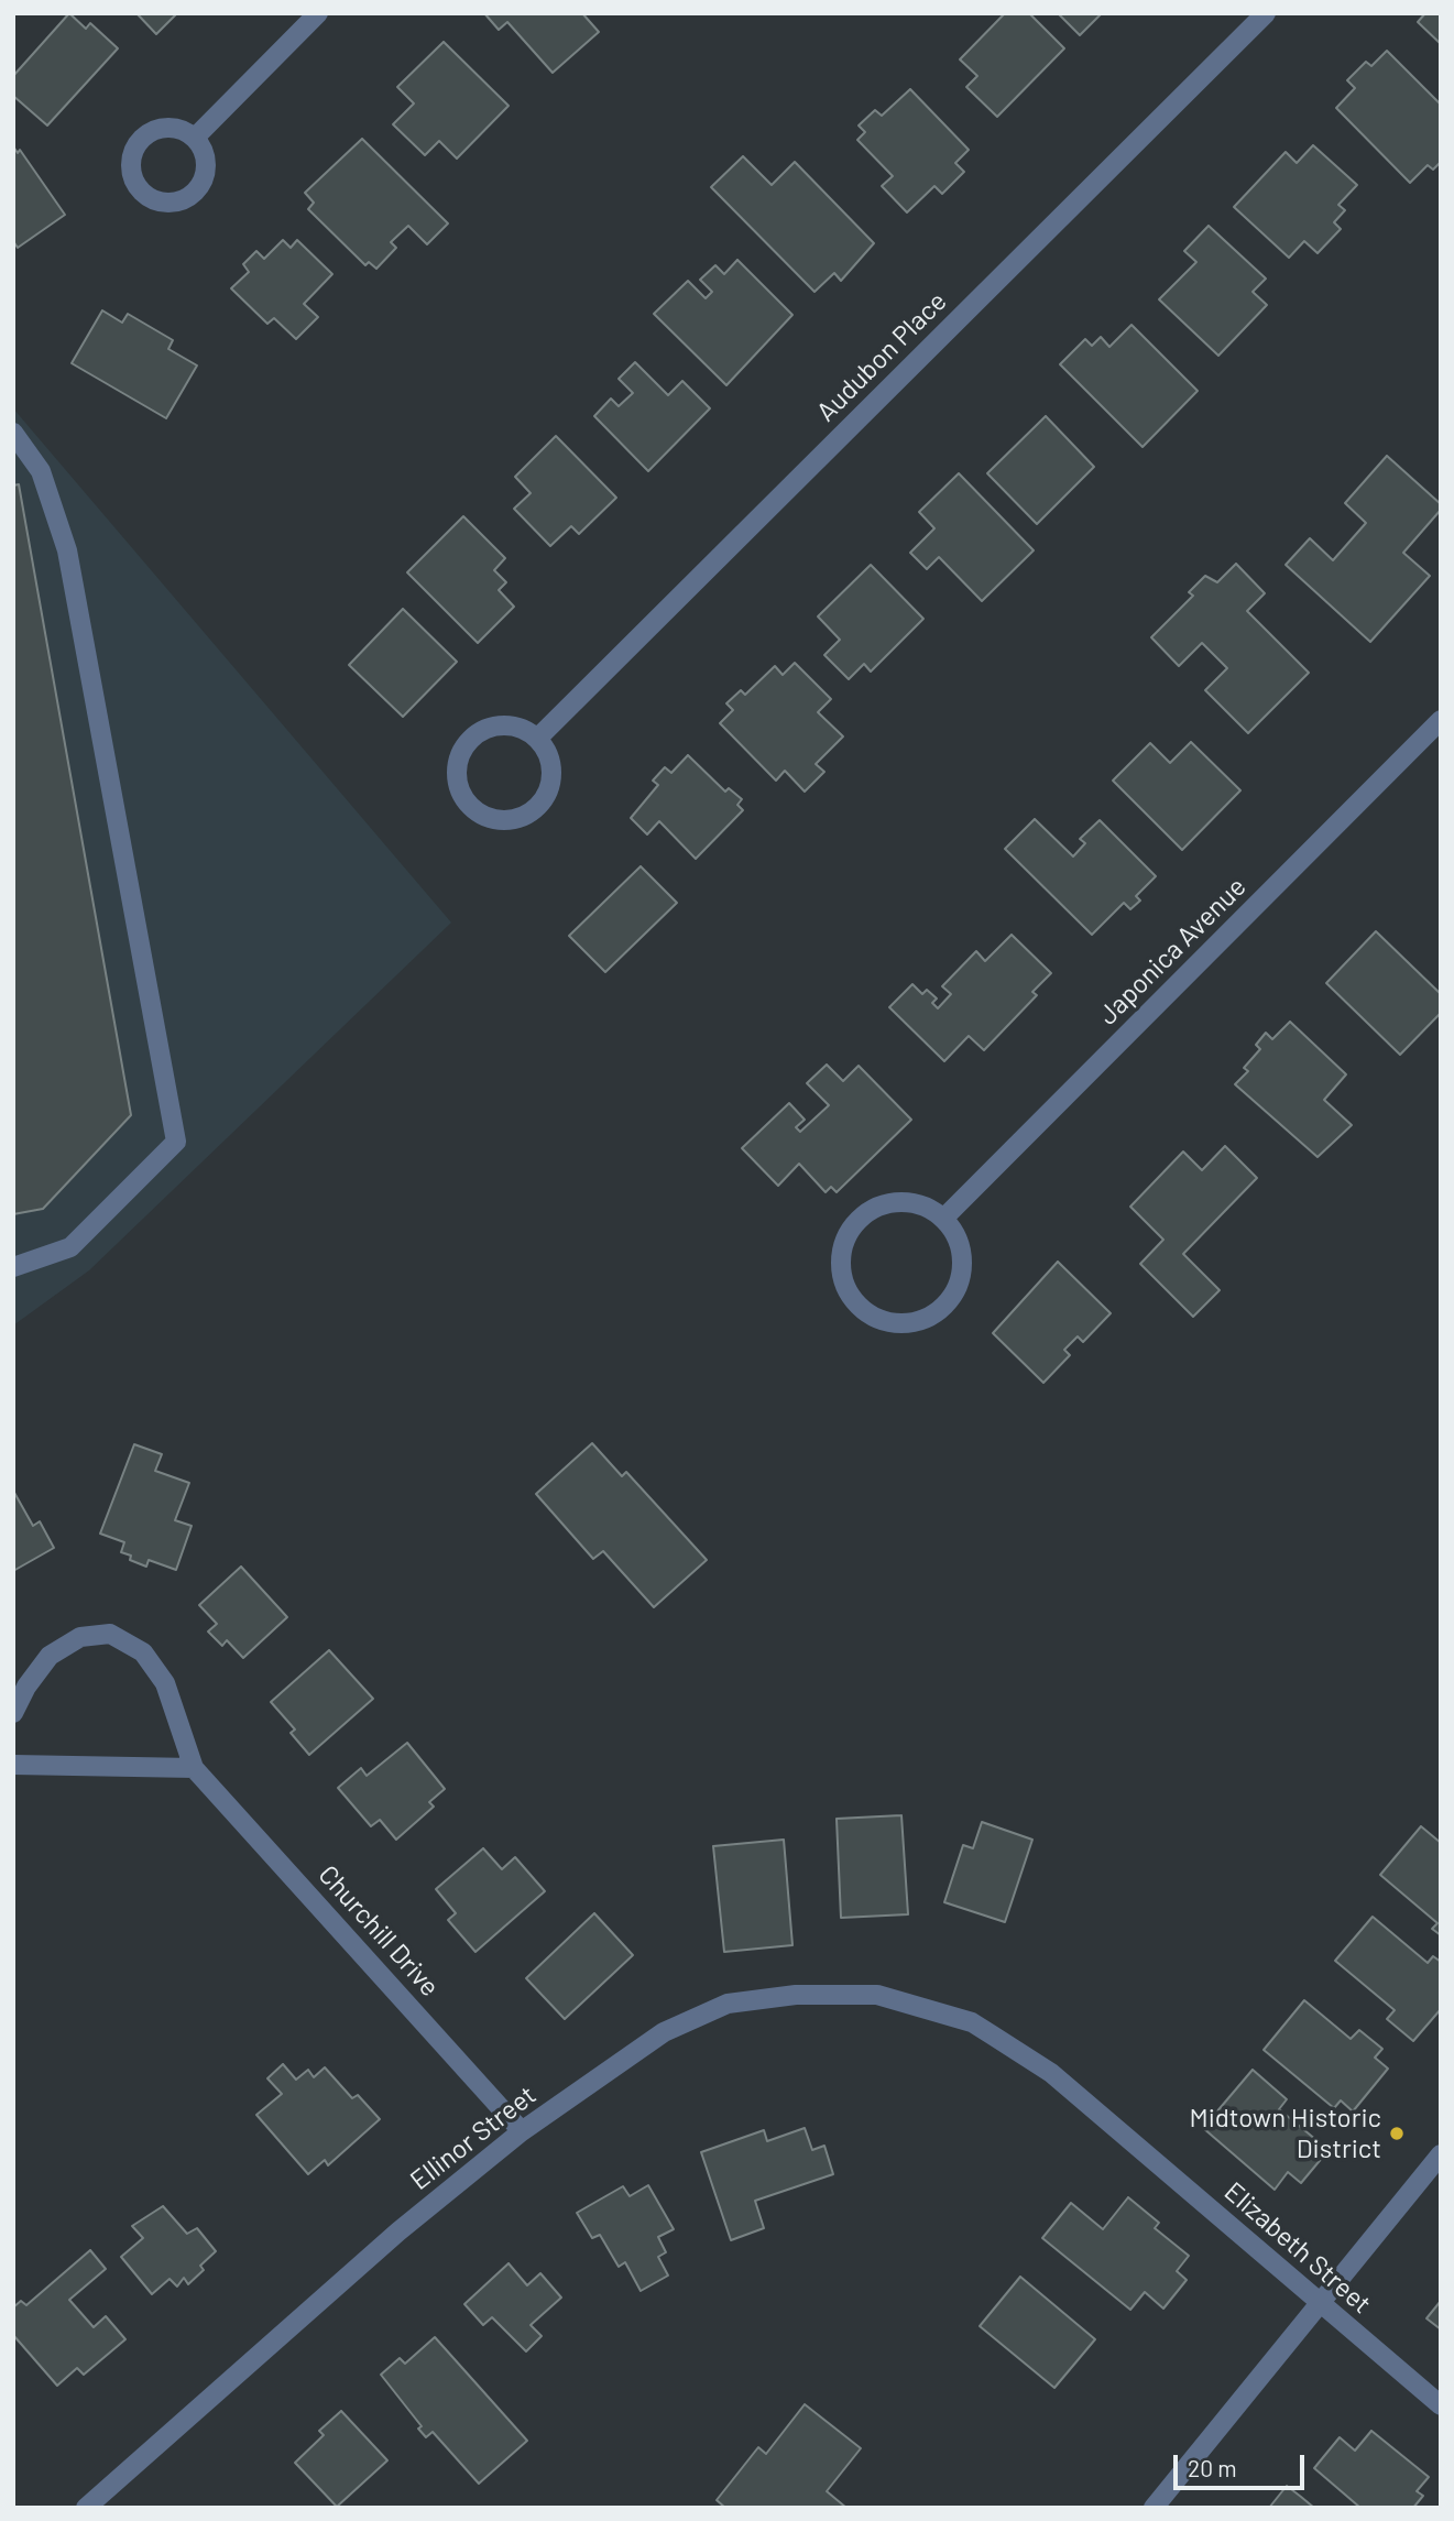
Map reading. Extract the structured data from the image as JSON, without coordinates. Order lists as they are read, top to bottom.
{
  "streets": {
    "street": [
      "Audubon Place",
      "Japonica Avenue",
      "Churchill Drive",
      "Ellinor Street",
      "Elizabeth Street"
    ]
  },
  "crossings": [
    ["Churchill Drive", "Ellinor Street"],
    ["Ellinor Street", "Elizabeth Street"]
  ],
  "places": ["Midtown Historic District"],
  "scale_bar": "20 m"
}
